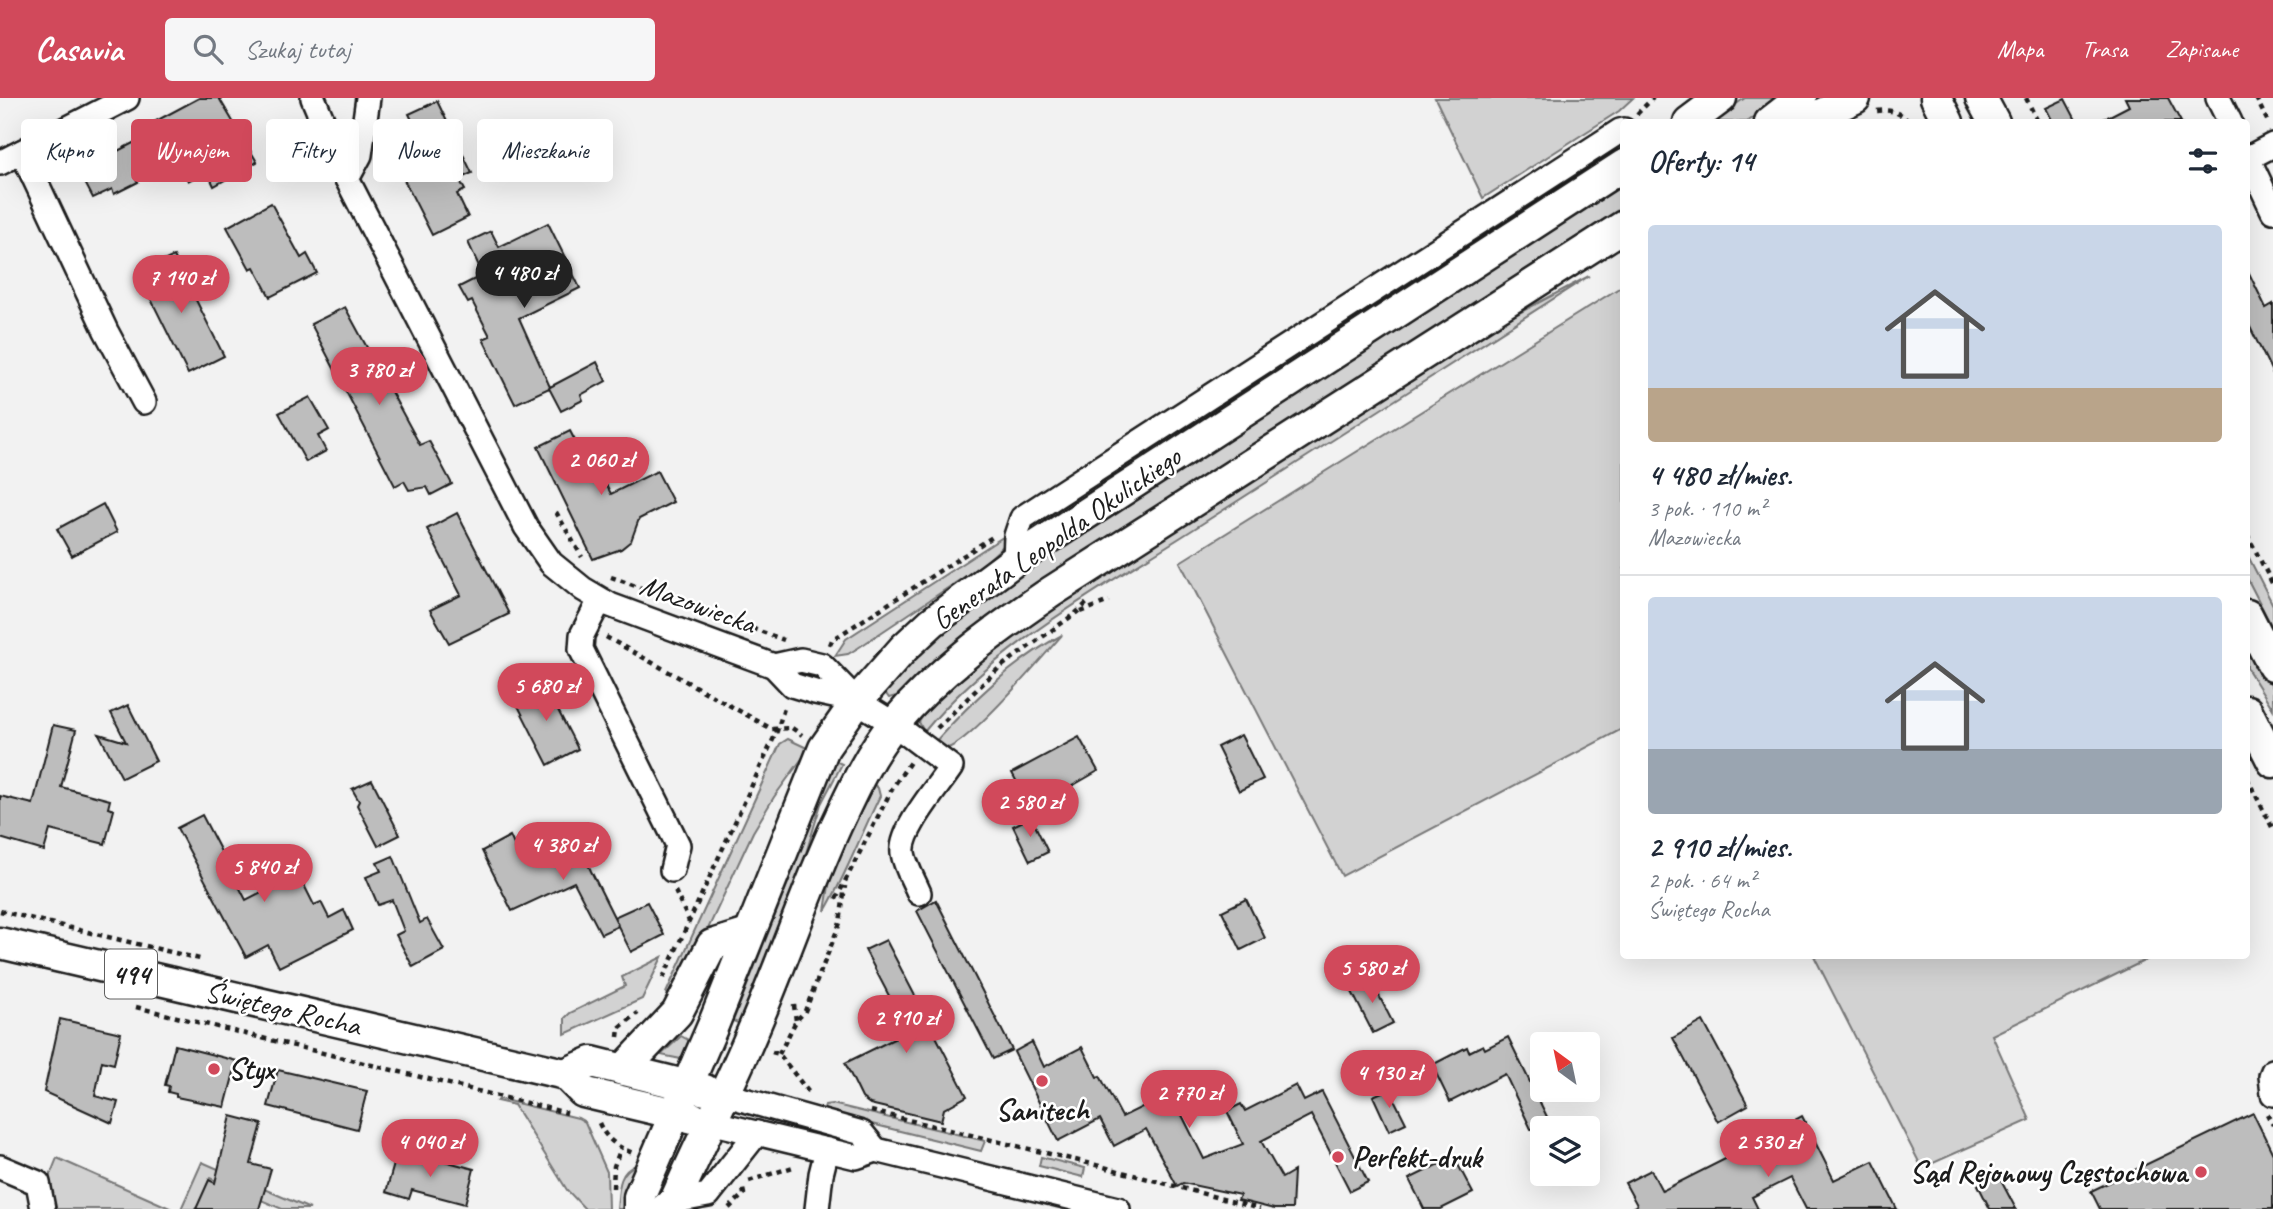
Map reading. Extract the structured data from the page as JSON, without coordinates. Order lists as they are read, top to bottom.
{
  "streets": {
    "main road": ["Generała Leopolda Okulickiego", "494", "Świętego Rocha"],
    "street": ["Mazowiecka"]
  },
  "crossings": [
    ["Generała Leopolda Okulickiego", "Mazowiecka"],
    ["Generała Leopolda Okulickiego", "Świętego Rocha"]
  ],
  "places": [
    "Styx",
    "Sanitech",
    "Perfekt-druk",
    "Sąd Rejonowy Częstochowa"
  ],
  "north": "top left",
  "page": {
    "header": "Casavia",
    "search": "Szukaj tutaj",
    "nav": ["Mapa", "Trasa", "Zapisane"],
    "chip": [
      "Kupno",
      "Wynajem",
      "Filtry",
      "Nowe",
      "Mieszkanie"
    ],
    "heading": "Oferty: 14",
    "list": [
      {
        "name": "4 480 zł/mies.",
        "note": "3 pok. · 110 m² · Mazowiecka"
      },
      {
        "name": "2 910 zł/mies.",
        "note": "2 pok. · 64 m² · Świętego Rocha"
      }
    ],
    "price": [
      "4 480 zł",
      "7 140 zł",
      "3 780 zł",
      "2 060 zł",
      "5 680 zł",
      "2 580 zł",
      "4 380 zł",
      "5 840 zł",
      "5 580 zł",
      "2 910 zł",
      "4 130 zł",
      "2 770 zł",
      "4 040 zł",
      "2 530 zł"
    ]
  }
}
